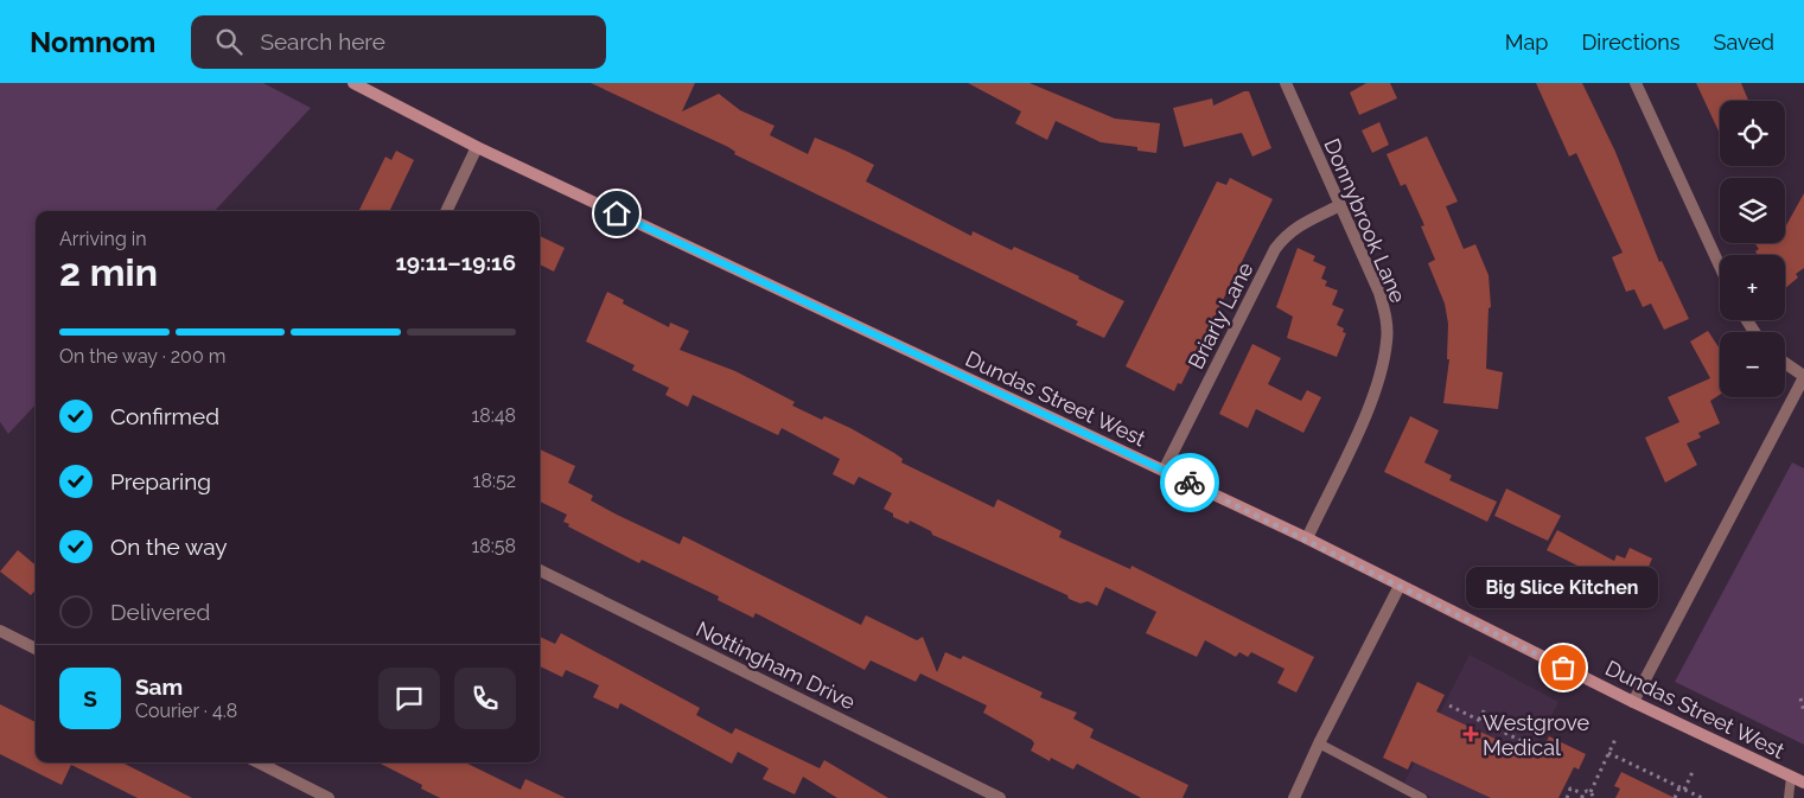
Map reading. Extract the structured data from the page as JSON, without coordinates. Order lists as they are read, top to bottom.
{
  "streets": {
    "main road": ["Dundas Street West"],
    "street": ["Donnybrook Lane", "Briarly Lane", "Nottingham Drive"]
  },
  "crossings": [
    ["Donnybrook Lane", "Briarly Lane"],
    ["Donnybrook Lane", "Dundas Street West"],
    ["Briarly Lane", "Dundas Street West"]
  ],
  "places": {
    "other": ["Big Slice Kitchen"],
    "health": ["Westgrove Medical"]
  },
  "page": {
    "header": "Nomnom",
    "search": "Search here",
    "nav": ["Map", "Directions", "Saved"],
    "map_buttons": ["+", "−"],
    "heading": ["2 min", "Arriving in", "19:11–19:16"],
    "panel": ["Sam", "Courier · 4.8"],
    "bar": "On the way · 200 m",
    "list": [
      ["Confirmed", "18:48"],
      ["Preparing", "18:52"],
      ["On the way", "18:58"],
      "Delivered"
    ],
    "bubble": "Big Slice Kitchen",
    "round": "S"
  }
}
